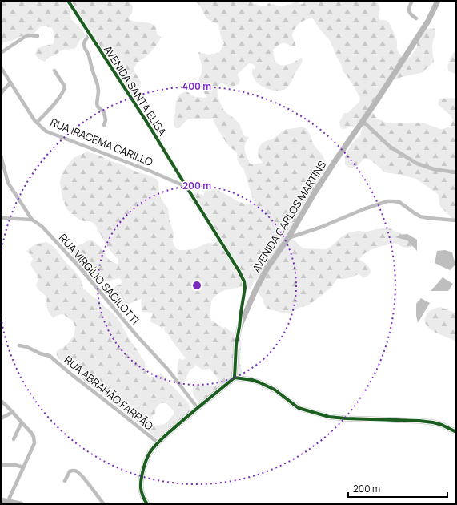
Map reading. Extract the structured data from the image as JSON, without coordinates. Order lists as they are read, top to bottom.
{
  "streets": {
    "street": [
      "AVENIDA SANTA ELISA",
      "RUA IRACEMA CARILLO",
      "AVENIDA CARLOS MARTINS",
      "RUA VIRGÍLIO SACILOTTI",
      "RUA ABRAHÃO FARRÃO"
    ]
  },
  "crossings": [
    ["AVENIDA SANTA ELISA", "RUA IRACEMA CARILLO"],
    ["AVENIDA SANTA ELISA", "AVENIDA CARLOS MARTINS"]
  ],
  "scale_bar": "200 m",
  "rings": ["400 m", "200 m"]
}
